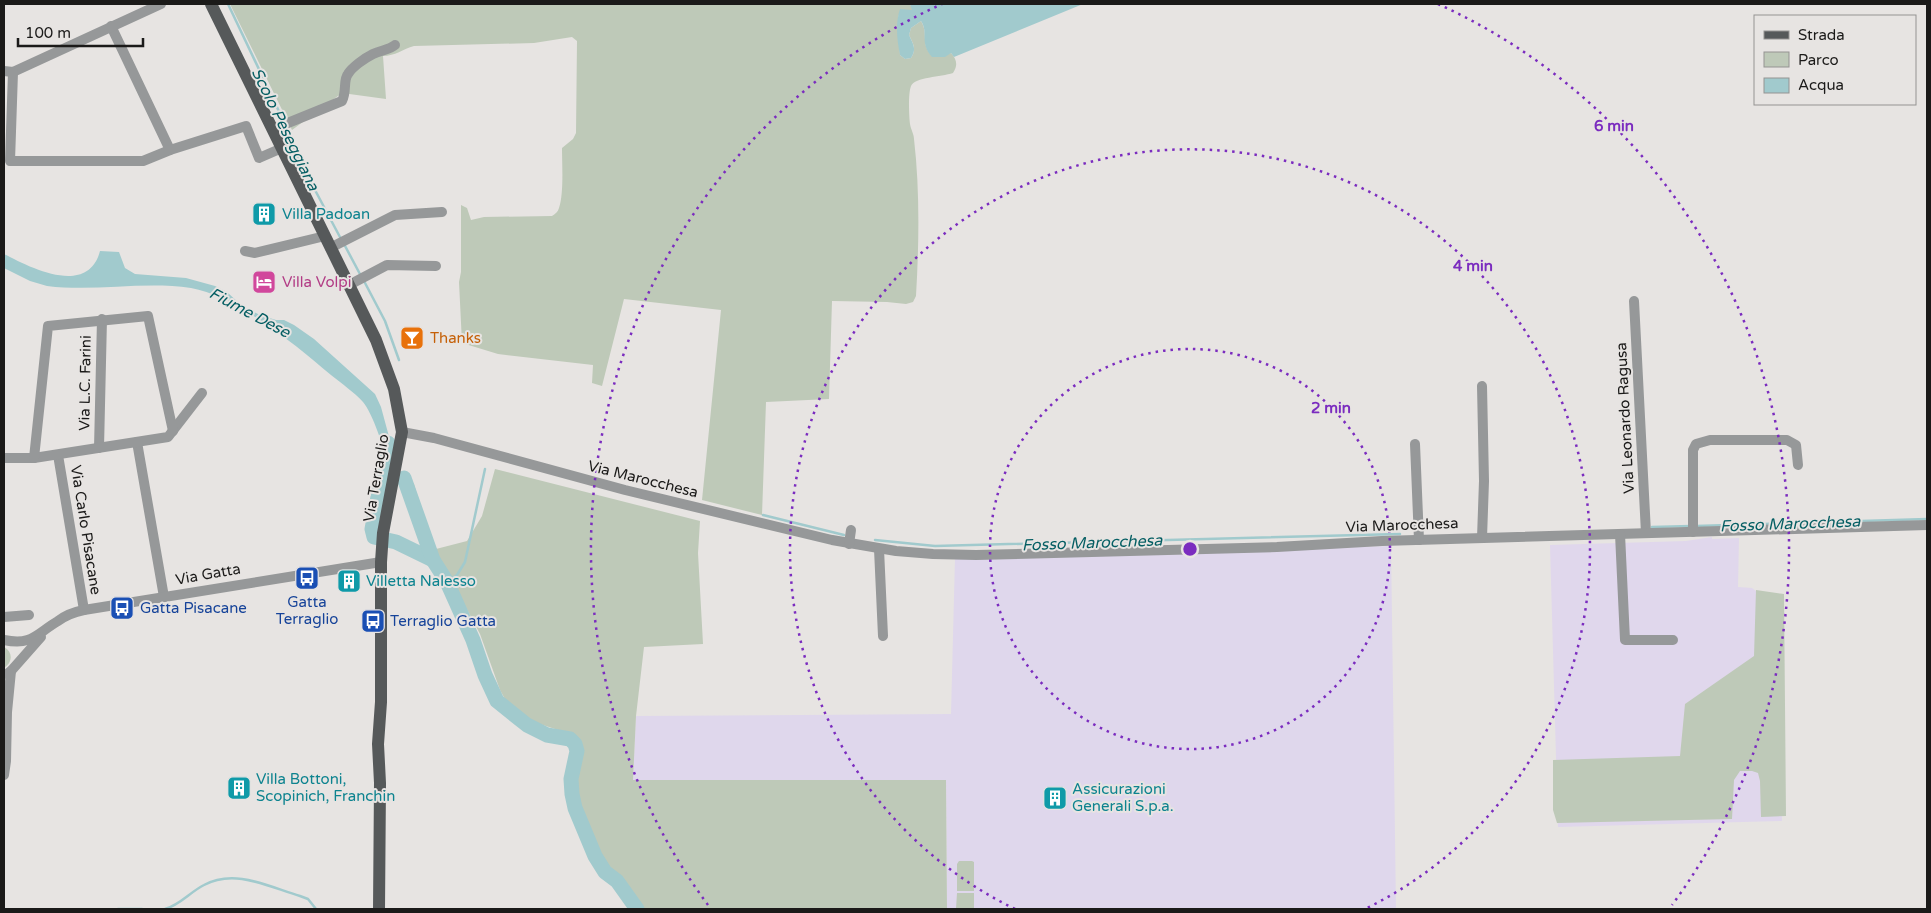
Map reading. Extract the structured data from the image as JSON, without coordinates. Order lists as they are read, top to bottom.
{
  "streets": {
    "main road": ["Via Terraglio"],
    "street": [
      "Via L.C. Farini",
      "Via Leonardo Ragusa",
      "Via Marocchesa",
      "Via Carlo Pisacane",
      "Via Gatta"
    ]
  },
  "crossings": [
    ["Via Leonardo Ragusa", "Via Marocchesa"],
    ["Via Terraglio", "Via Marocchesa"],
    ["Via Terraglio", "Via Gatta"],
    ["Via Carlo Pisacane", "Via Gatta"]
  ],
  "water": ["Scolo Peseggiana", "Fiume Dese", "Fosso Marocchesa"],
  "places": {
    "building": [
      "Villa Padoan",
      "Villetta Nalesso",
      "Villa Bottoni, Scopinich, Franchin",
      "Assicurazioni Generali S.p.a."
    ],
    "hotel": ["Villa Volpi"],
    "bar": ["Thanks"],
    "bus stop": ["Gatta Terraglio", "Gatta Pisacane", "Terraglio Gatta"]
  },
  "legend": ["Strada", "Parco", "Acqua"],
  "scale_bar": "100 m",
  "rings": ["6 min", "4 min", "2 min"]
}
